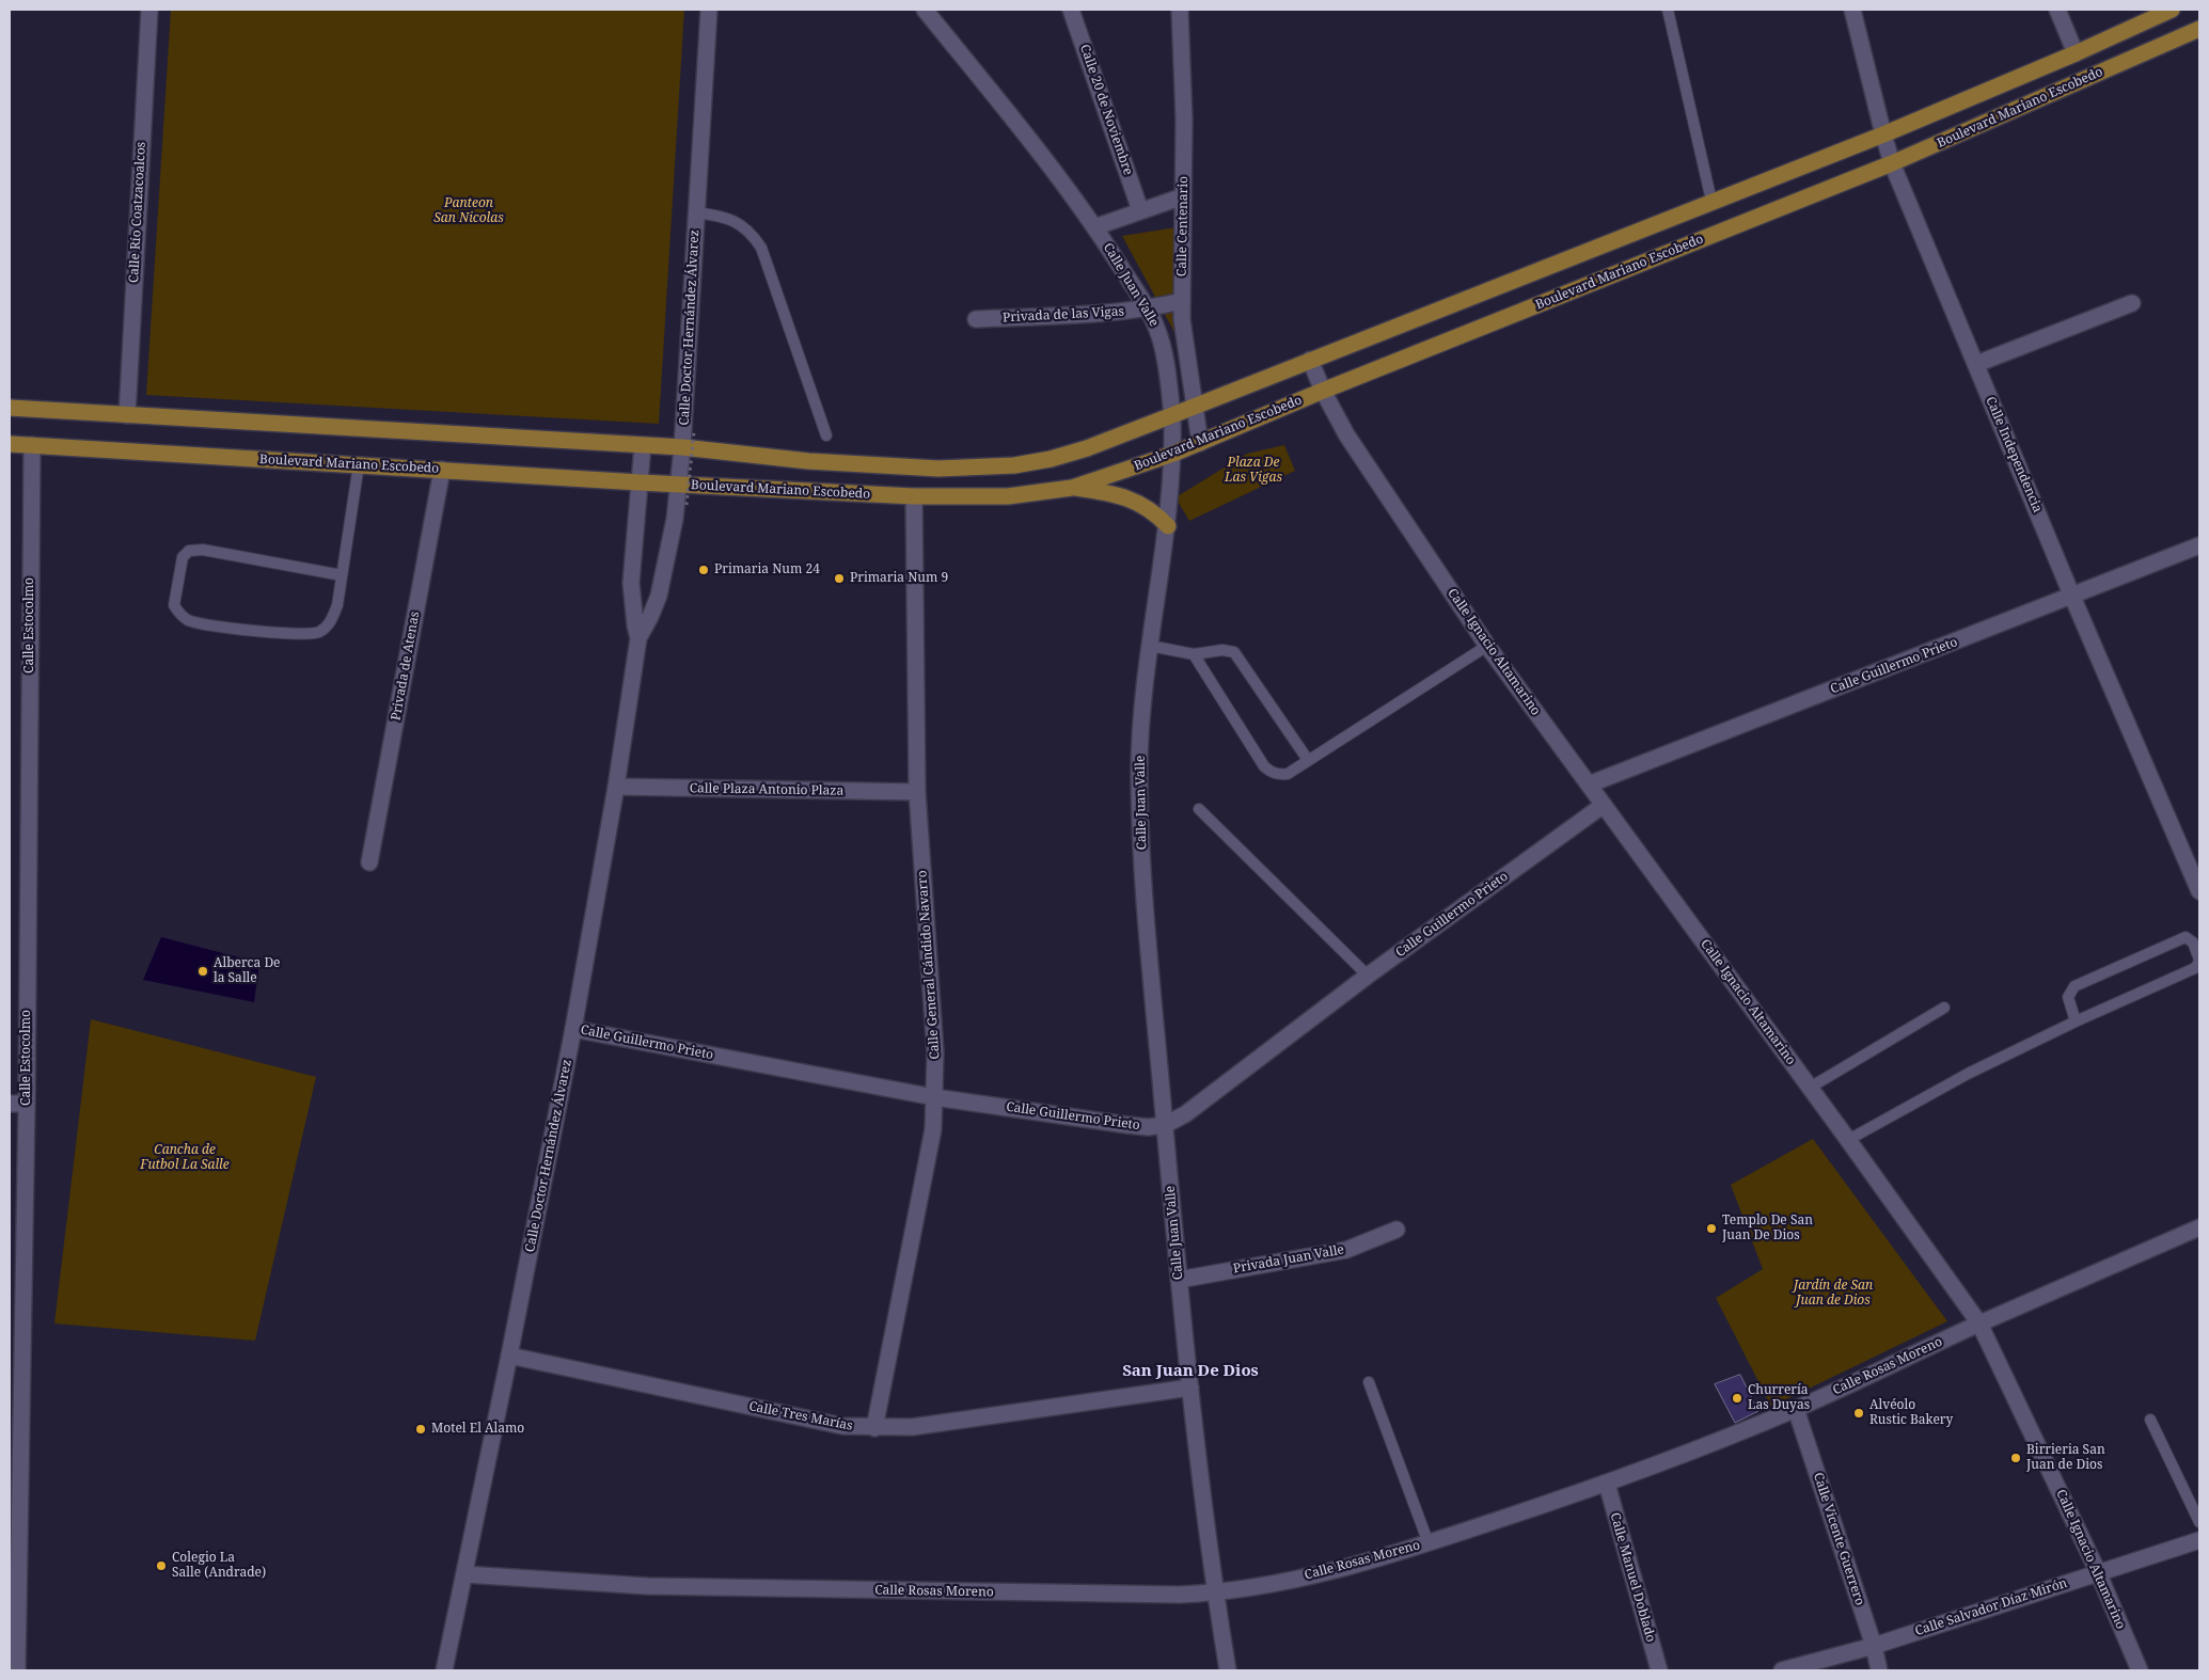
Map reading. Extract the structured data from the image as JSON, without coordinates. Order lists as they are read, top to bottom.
{
  "streets": {
    "main road": ["Boulevard Mariano Escobedo"],
    "street": [
      "Calle 20 de Noviembre",
      "Calle Río Coatzacoalcos",
      "Calle Centenario",
      "Calle Juan Valle",
      "Privada de las Vigas",
      "Calle Doctor Hernández Álvarez",
      "Calle Independencia",
      "Calle Estocolmo",
      "Calle Ignacio Altamarino",
      "Privada de Atenas",
      "Calle Guillermo Prieto",
      "Calle Plaza Antonio Plaza",
      "Calle General Cándido Navarro",
      "Privada Juan Valle",
      "Calle Rosas Moreno",
      "Calle Tres Marías",
      "Calle Vicente Guerrero",
      "Calle Manuel Doblado",
      "Calle Salvador Díaz Mirón"
    ]
  },
  "crossings": [
    ["Boulevard Mariano Escobedo", "Calle Río Coatzacoalcos"],
    ["Boulevard Mariano Escobedo", "Calle Centenario"],
    ["Boulevard Mariano Escobedo", "Calle Juan Valle"],
    ["Boulevard Mariano Escobedo", "Calle Doctor Hernández Álvarez"],
    ["Boulevard Mariano Escobedo", "Calle Independencia"],
    ["Boulevard Mariano Escobedo", "Calle Estocolmo"],
    ["Boulevard Mariano Escobedo", "Calle Ignacio Altamarino"],
    ["Boulevard Mariano Escobedo", "Privada de Atenas"],
    ["Boulevard Mariano Escobedo", "Calle General Cándido Navarro"],
    ["Calle Centenario", "Privada de las Vigas"],
    ["Calle Juan Valle", "Privada de las Vigas"],
    ["Calle Juan Valle", "Calle Guillermo Prieto"],
    ["Calle Juan Valle", "Privada Juan Valle"],
    ["Calle Juan Valle", "Calle Rosas Moreno"],
    ["Calle Juan Valle", "Calle Tres Marías"],
    ["Calle Doctor Hernández Álvarez", "Calle Guillermo Prieto"],
    ["Calle Doctor Hernández Álvarez", "Calle Plaza Antonio Plaza"],
    ["Calle Doctor Hernández Álvarez", "Calle Rosas Moreno"],
    ["Calle Doctor Hernández Álvarez", "Calle Tres Marías"],
    ["Calle Independencia", "Calle Guillermo Prieto"],
    ["Calle Ignacio Altamarino", "Calle Guillermo Prieto"],
    ["Calle Ignacio Altamarino", "Calle Rosas Moreno"],
    ["Calle Ignacio Altamarino", "Calle Salvador Díaz Mirón"],
    ["Calle Guillermo Prieto", "Calle General Cándido Navarro"],
    ["Calle Plaza Antonio Plaza", "Calle General Cándido Navarro"],
    ["Calle General Cándido Navarro", "Calle Tres Marías"],
    ["Calle Rosas Moreno", "Calle Vicente Guerrero"],
    ["Calle Rosas Moreno", "Calle Manuel Doblado"],
    ["Calle Vicente Guerrero", "Calle Salvador Díaz Mirón"]
  ],
  "districts": ["San Juan De Dios"],
  "parks": [
    "Panteon San Nicolas",
    "Plaza De Las Vigas",
    "Cancha de Futbol La Salle",
    "Jardín de San Juan de Dios"
  ],
  "places": [
    "Primaria Num 24",
    "Primaria Num 9",
    "Alberca De la Salle",
    "Templo De San Juan De Dios",
    "Churrería Las Duyas",
    "Alvéolo Rustic Bakery",
    "Motel El Alamo",
    "Birrieria San Juan de Dios",
    "Colegio La Salle (Andrade)"
  ]
}
